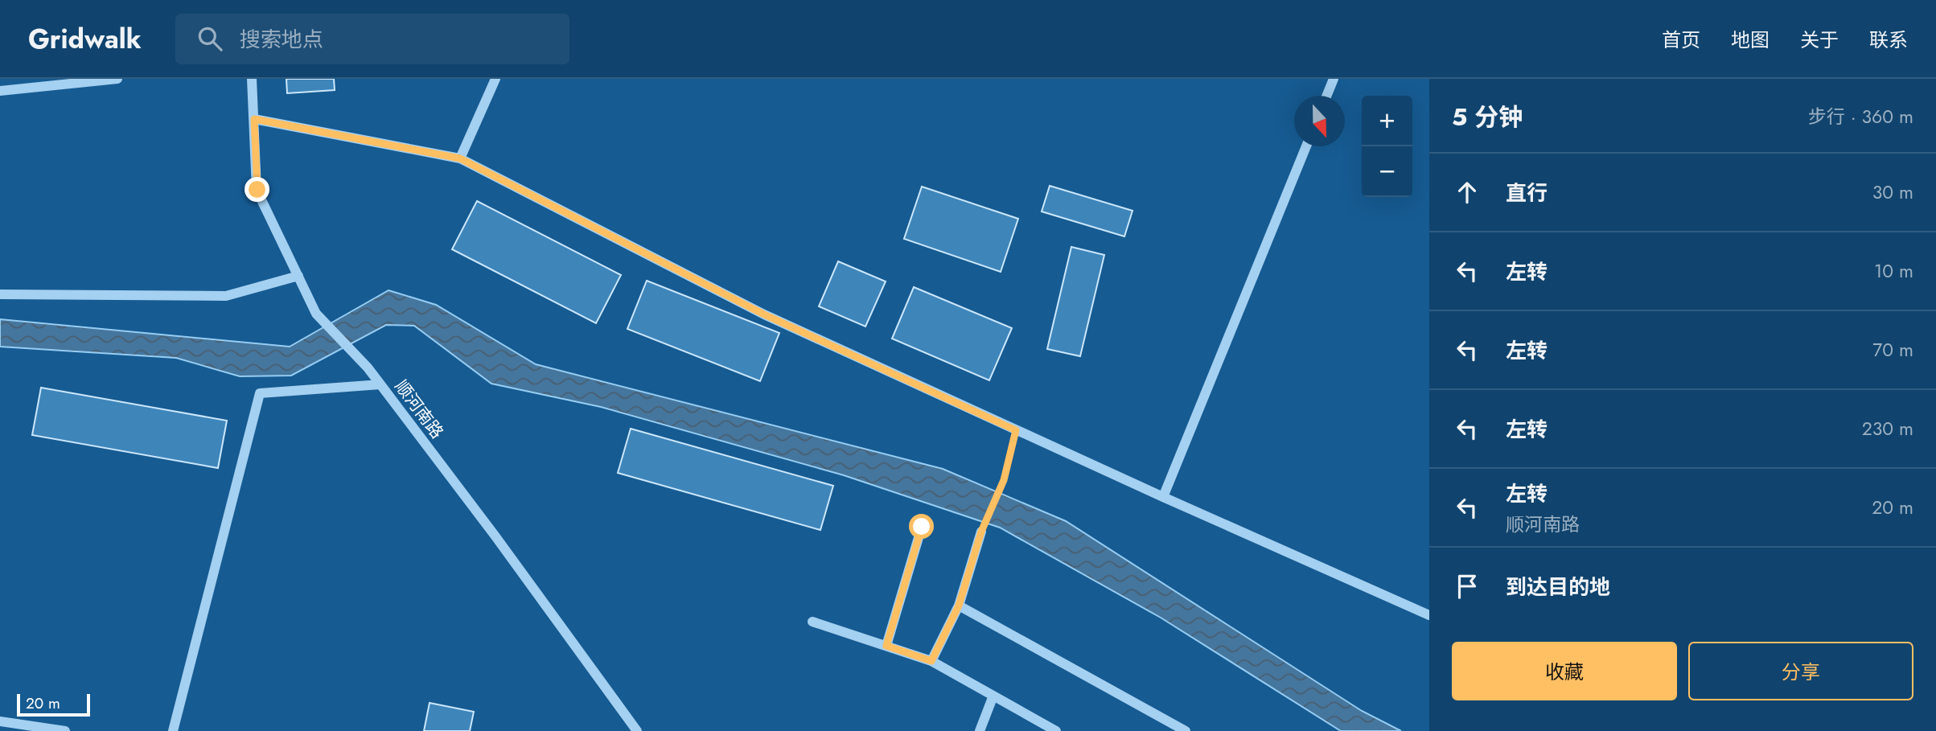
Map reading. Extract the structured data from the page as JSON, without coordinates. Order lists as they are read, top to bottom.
{
  "streets": {
    "street": ["顺河南路"]
  },
  "scale_bar": "20 m",
  "north": "bottom",
  "page": {
    "header": "Gridwalk",
    "search": "搜索地点",
    "nav": [
      "首页",
      "地图",
      "关于",
      "联系"
    ],
    "heading": ["5 分钟", "步行 · 360 m"],
    "map_buttons": ["+", "−"],
    "list": [
      ["直行", "30 m"],
      ["左转", "10 m"],
      ["左转", "70 m"],
      ["左转", "230 m"],
      ["左转", "顺河南路", "20 m"],
      "到达目的地"
    ],
    "buttons": ["收藏", "分享"],
    "scale": "20 m"
  }
}
